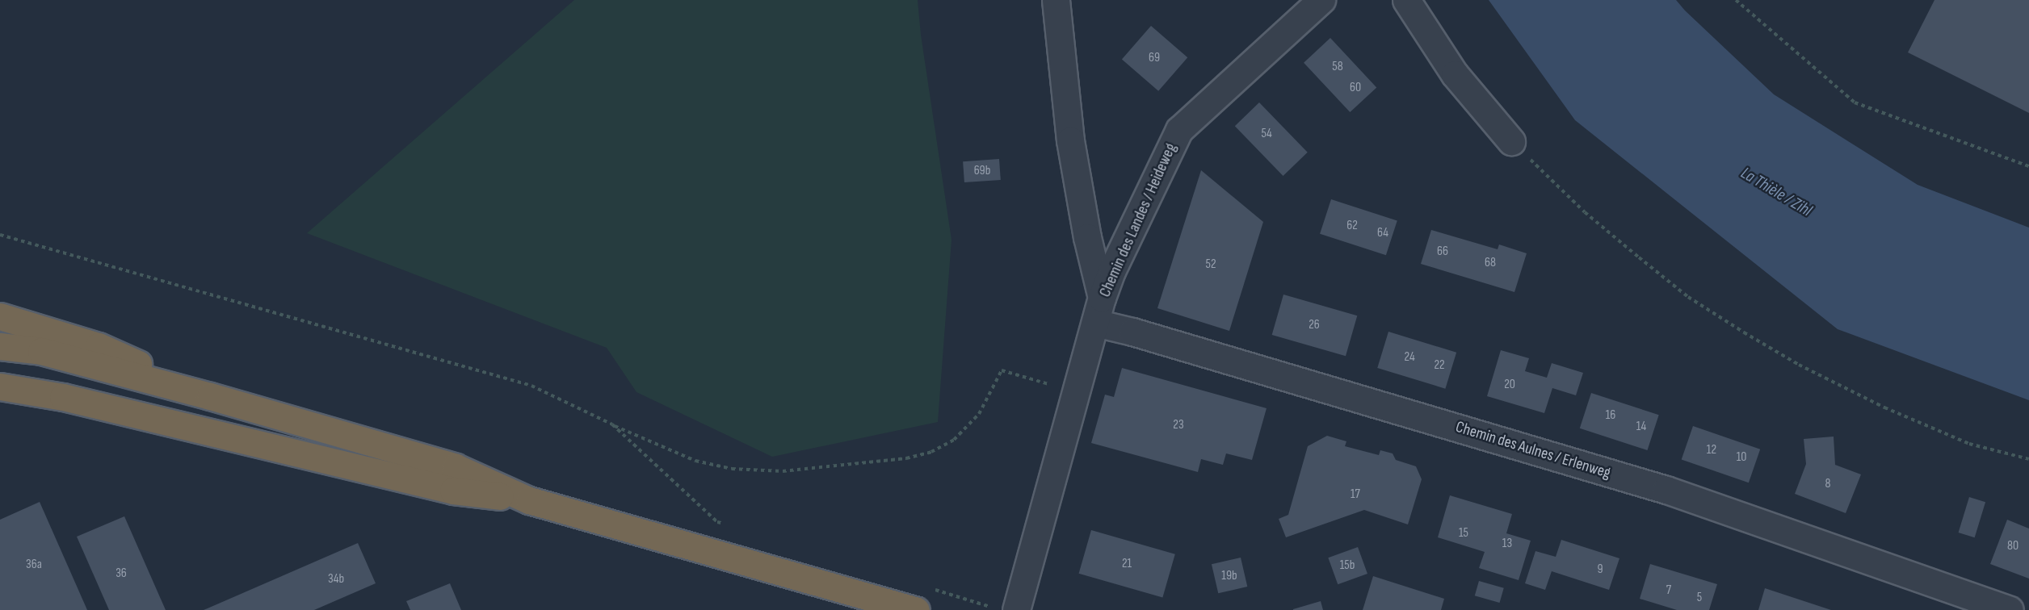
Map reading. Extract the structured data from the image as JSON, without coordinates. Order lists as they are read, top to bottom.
{
  "streets": {
    "street": ["Chemin des Landes / Heideweg", "Chemin des Aulnes / Erlenweg"]
  },
  "crossings": [
    ["Chemin des Landes / Heideweg", "Chemin des Aulnes / Erlenweg"]
  ],
  "water": ["La Thièle / Zihl"],
  "house_numbers": [
    "69",
    "58",
    "60",
    "54",
    "69b",
    "62",
    "64",
    "66",
    "68",
    "52",
    "26",
    "24",
    "22",
    "20",
    "16",
    "23",
    "14",
    "12",
    "10",
    "8",
    "17",
    "15",
    "13",
    "80",
    "21",
    "36a",
    "15b",
    "9",
    "36",
    "19b",
    "34b",
    "7",
    "5"
  ]
}
